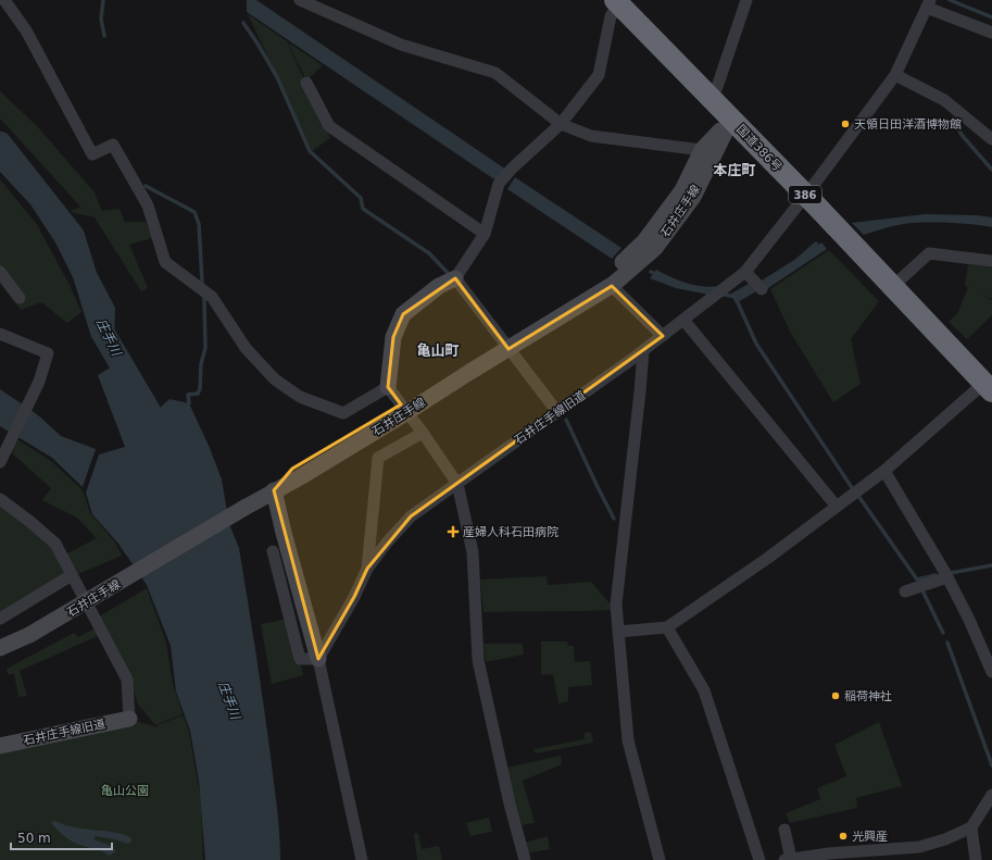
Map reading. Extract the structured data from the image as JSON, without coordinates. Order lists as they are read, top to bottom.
{
  "streets": {
    "highway": ["国道386号", "386"],
    "main road": ["石井庄手線", "石井庄手線旧道"]
  },
  "crossings": [
    ["国道386号", "石井庄手線"],
    ["国道386号", "石井庄手線旧道"]
  ],
  "districts": ["本庄町", "亀山町"],
  "water": ["庄手川"],
  "parks": ["亀山公園"],
  "places": {
    "other": ["天領日田洋酒博物館", "稲荷神社", "光興産"],
    "health": ["産婦人科石田病院"]
  },
  "scale_bar": "50 m"
}
